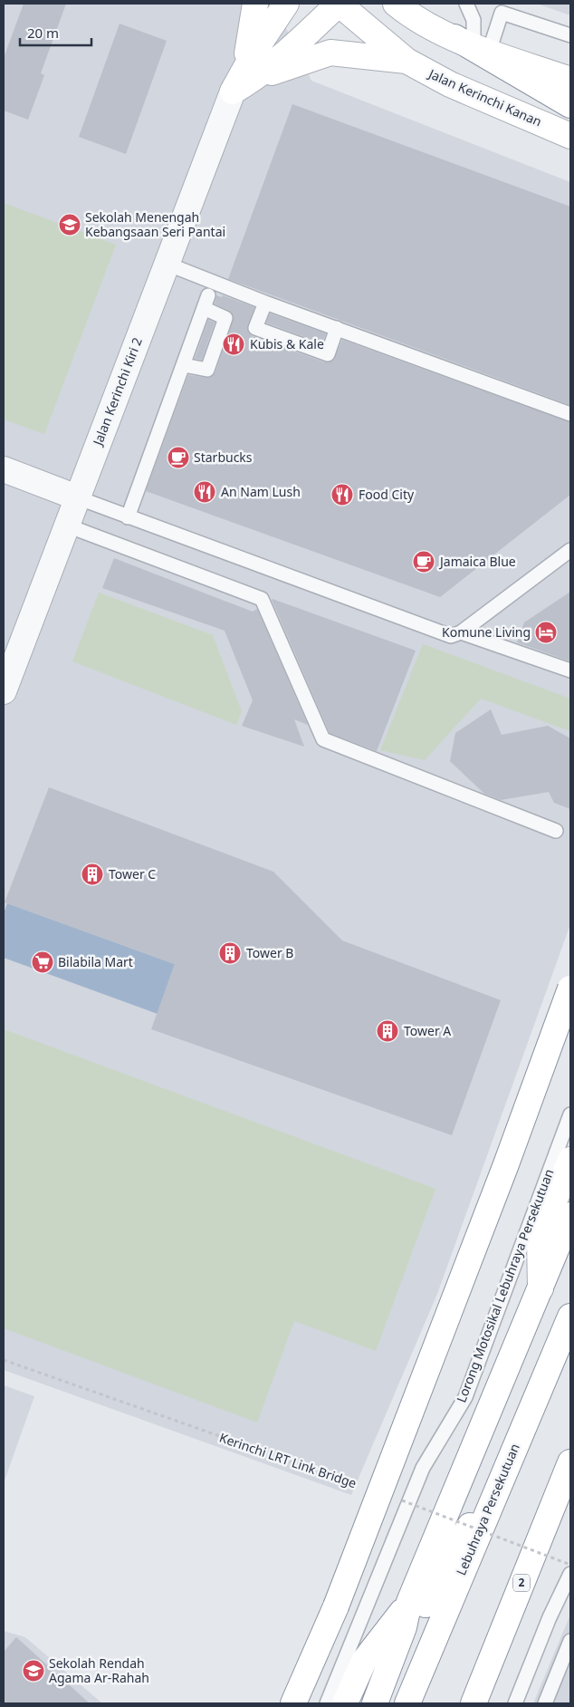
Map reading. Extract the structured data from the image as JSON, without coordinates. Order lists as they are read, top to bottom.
{
  "streets": {
    "main road": ["Jalan Kerinchi Kanan", "Lebuhraya Persekutuan", "2"],
    "street": ["Jalan Kerinchi Kiri 2"],
    "lane": ["Lorong Motosikal Lebuhraya Persekutuan"],
    "path": ["Kerinchi LRT Link Bridge"]
  },
  "places": {
    "school or university": ["Sekolah Menengah Kebangsaan Seri Pantai", "Sekolah Rendah Agama Ar-Rahah"],
    "restaurant": ["Kubis & Kale", "An Nam Lush", "Food City"],
    "cafe": ["Starbucks", "Jamaica Blue"],
    "hotel": ["Komune Living"],
    "building": ["Tower C", "Tower B", "Tower A"],
    "supermarket": ["Bilabila Mart"]
  },
  "scale_bar": "20 m"
}
